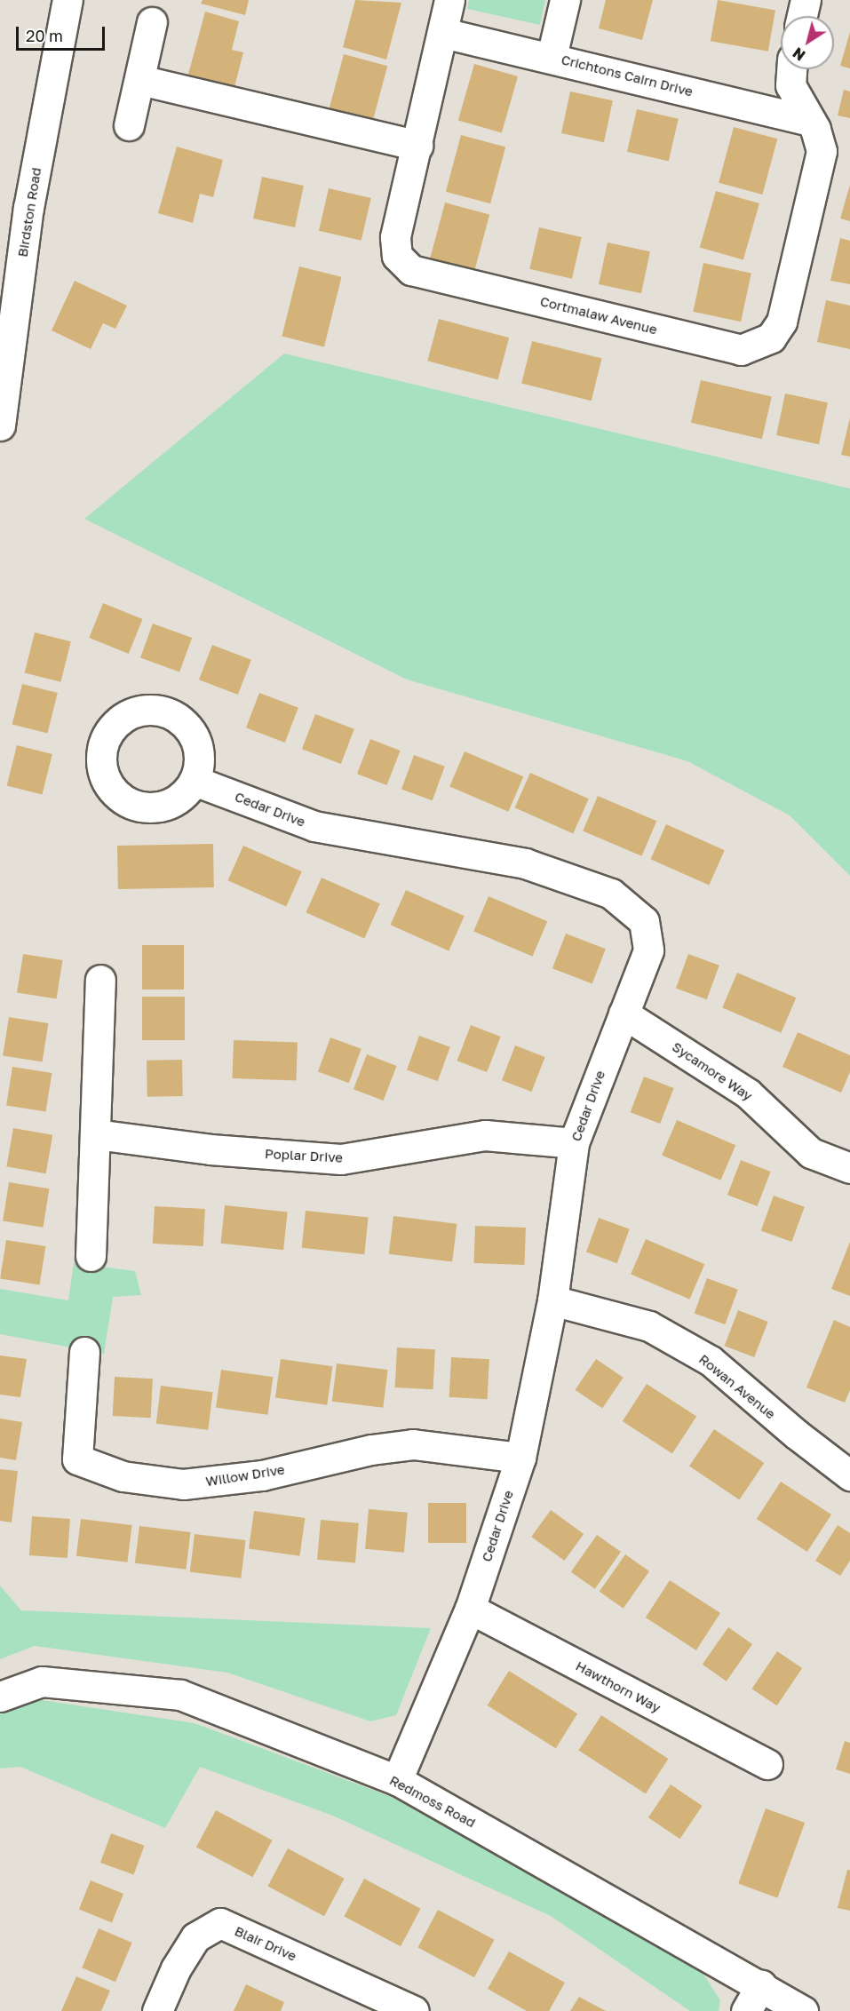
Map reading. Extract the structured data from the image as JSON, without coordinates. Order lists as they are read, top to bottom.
{
  "streets": {
    "street": [
      "Crichtons Cairn Drive",
      "Birdston Road",
      "Cortmalaw Avenue",
      "Cedar Drive",
      "Sycamore Way",
      "Poplar Drive",
      "Rowan Avenue",
      "Willow Drive",
      "Hawthorn Way",
      "Redmoss Road",
      "Blair Drive"
    ]
  },
  "crossings": [
    ["Crichtons Cairn Drive", "Cortmalaw Avenue"],
    ["Cedar Drive", "Sycamore Way"],
    ["Cedar Drive", "Poplar Drive"],
    ["Cedar Drive", "Rowan Avenue"],
    ["Cedar Drive", "Willow Drive"],
    ["Cedar Drive", "Hawthorn Way"],
    ["Cedar Drive", "Redmoss Road"]
  ],
  "scale_bar": "20 m",
  "north": "bottom left"
}
